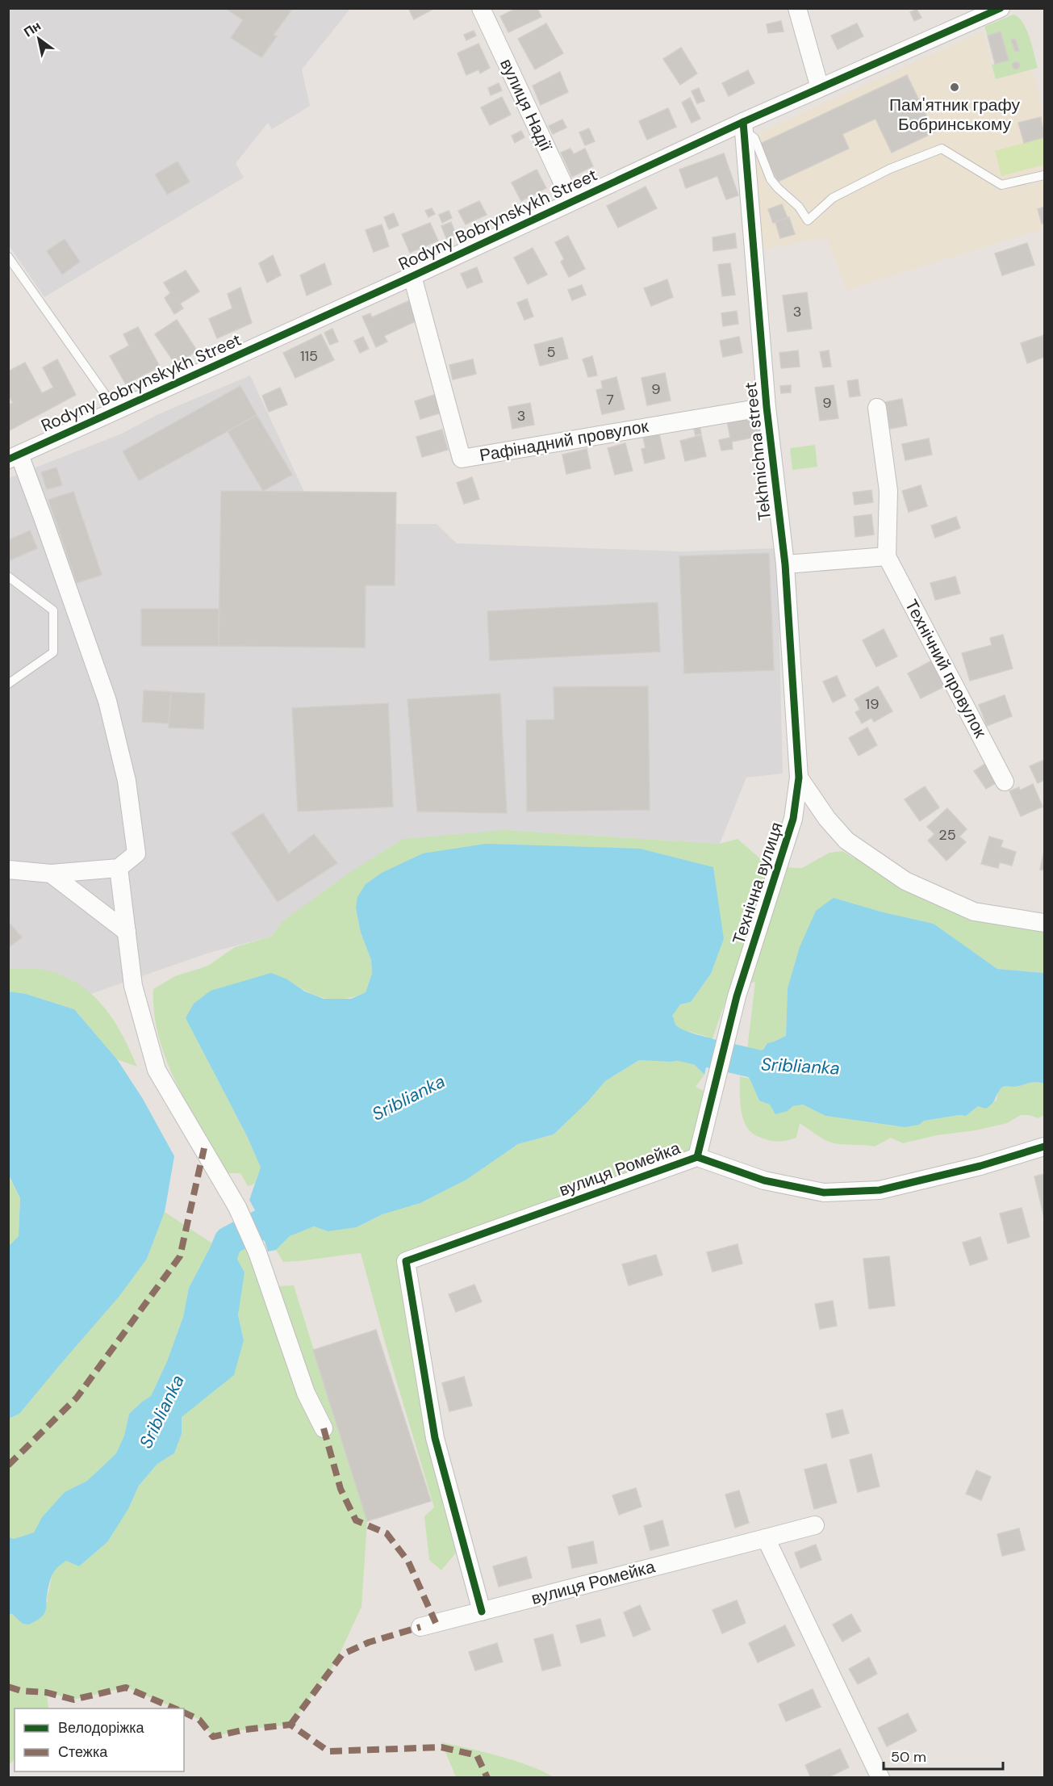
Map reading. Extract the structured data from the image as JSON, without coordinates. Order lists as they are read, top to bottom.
{
  "streets": {
    "street": [
      "вулиця Надії",
      "Rodyny Bobrynskykh Street",
      "Рафінадний провулок",
      "Tekhnichna street",
      "Технічний провулок",
      "Технічна вулиця",
      "вулиця Ромейка"
    ]
  },
  "crossings": [
    ["вулиця Надії", "Rodyny Bobrynskykh Street"],
    ["Rodyny Bobrynskykh Street", "Рафінадний провулок"],
    ["Rodyny Bobrynskykh Street", "Tekhnichna street"],
    ["Рафінадний провулок", "Tekhnichna street"],
    ["Tekhnichna street", "Технічна вулиця"],
    ["Технічна вулиця", "вулиця Ромейка"]
  ],
  "water": ["Sriblianka"],
  "places": ["Пам'ятник графу Бобринському"],
  "house_numbers": [
    "3",
    "5",
    "115",
    "9",
    "7",
    "9",
    "3",
    "19",
    "25"
  ],
  "legend": ["Велодоріжка", "Стежка"],
  "scale_bar": "50 m",
  "north": "top left"
}
